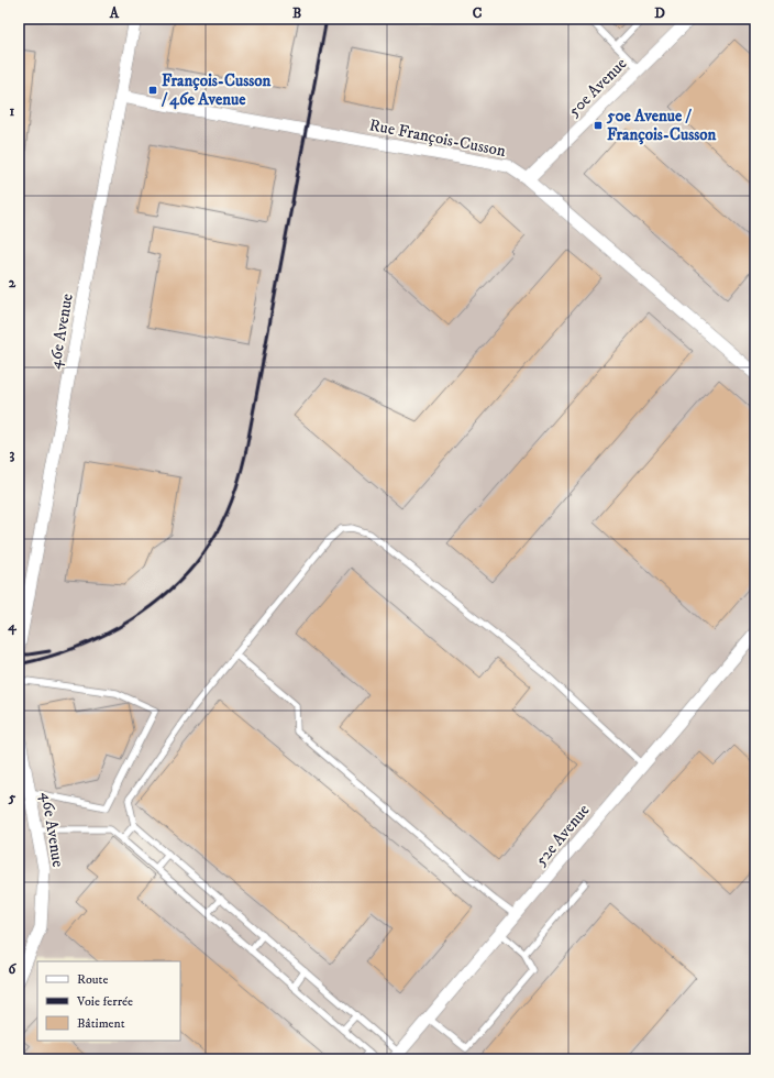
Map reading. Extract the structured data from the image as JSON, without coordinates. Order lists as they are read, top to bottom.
{
  "streets": {
    "street": [
      "50e Avenue",
      "Rue François-Cusson",
      "46e Avenue",
      "52e Avenue"
    ]
  },
  "crossings": [
    ["50e Avenue", "Rue François-Cusson"],
    ["Rue François-Cusson", "46e Avenue"]
  ],
  "places": {
    "transit": ["François-Cusson / 46e Avenue", "50e Avenue / François-Cusson"]
  },
  "legend": ["Route", "Voie ferrée", "Bâtiment"],
  "grid": {
    "columns": [
      "A",
      "B",
      "C",
      "D"
    ],
    "rows": [
      "1",
      "2",
      "3",
      "4",
      "5",
      "6"
    ]
  }
}
